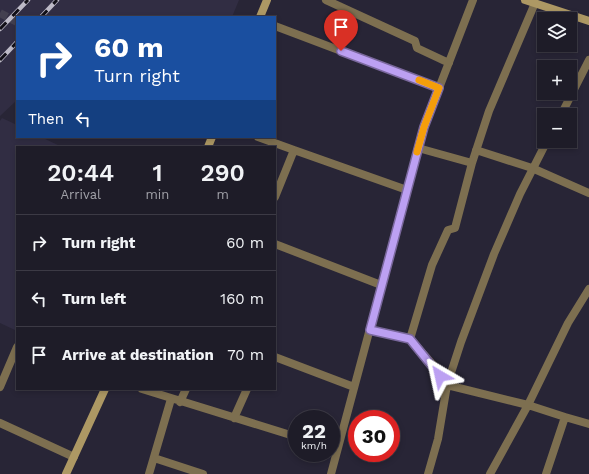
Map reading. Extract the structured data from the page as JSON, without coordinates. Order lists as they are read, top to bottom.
{
  "page": {
    "map_buttons": ["+", "−"],
    "turn": ["60 m", "Turn right"],
    "then": "Then",
    "eta": [
      "20:44",
      "Arrival",
      "1",
      "min",
      "290",
      "m"
    ],
    "list": [
      {
        "name": "Turn right",
        "value": "60 m"
      },
      {
        "name": "Turn left",
        "value": "160 m"
      },
      {
        "name": "Arrive at destination",
        "value": "70 m"
      }
    ],
    "speed": "22 km/h",
    "limit": "30"
  }
}
